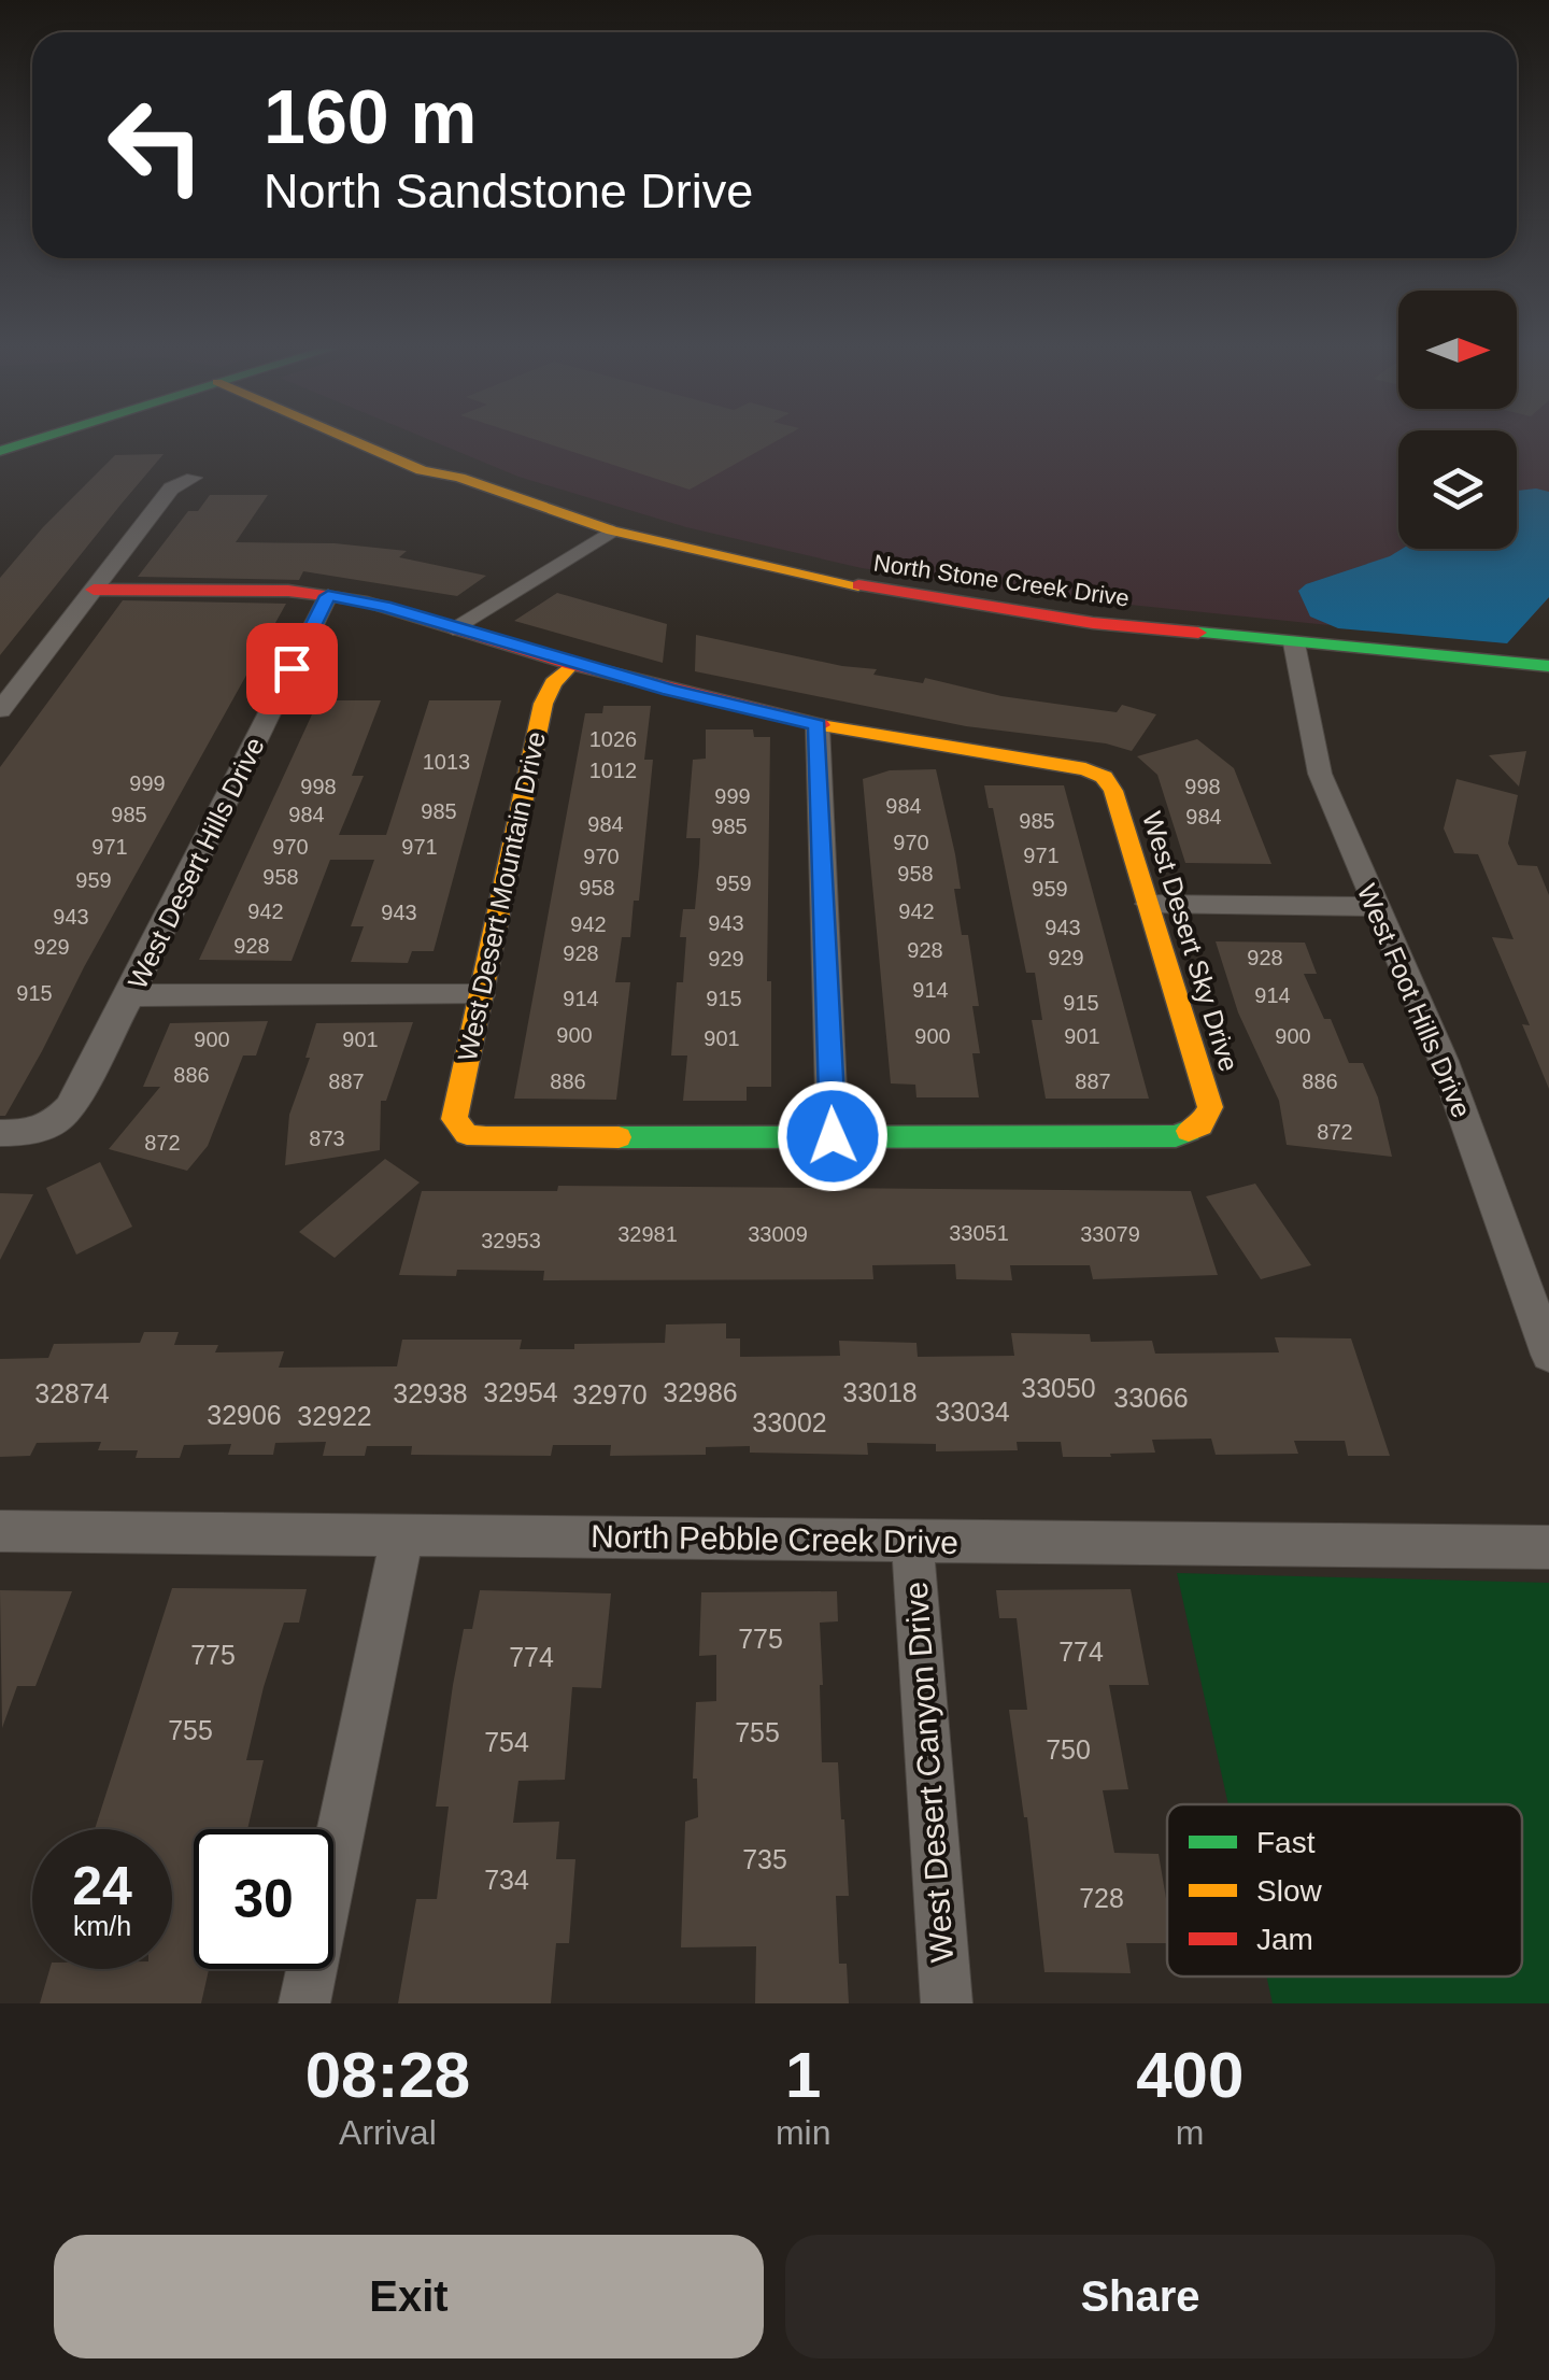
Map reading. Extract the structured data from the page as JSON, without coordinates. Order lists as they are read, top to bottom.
{
  "streets": {
    "street": [
      "North Stone Creek Drive",
      "West Desert Hills Drive",
      "West Desert Mountain Drive",
      "West Desert Sky Drive",
      "West Foot Hills Drive",
      "North Pebble Creek Drive",
      "West Desert Canyon Drive"
    ]
  },
  "crossings": [
    ["North Stone Creek Drive", "West Foot Hills Drive"],
    ["West Desert Mountain Drive", "West Desert Sky Drive"],
    ["North Pebble Creek Drive", "West Desert Canyon Drive"]
  ],
  "house_numbers": [
    "1026",
    "1013",
    "1012",
    "999",
    "998",
    "998",
    "999",
    "984",
    "985",
    "985",
    "984",
    "984",
    "985",
    "984",
    "985",
    "970",
    "971",
    "970",
    "971",
    "971",
    "970",
    "958",
    "958",
    "959",
    "959",
    "958",
    "959",
    "942",
    "942",
    "943",
    "943",
    "943",
    "942",
    "943",
    "928",
    "929",
    "928",
    "928",
    "929",
    "928",
    "929",
    "914",
    "915",
    "914",
    "914",
    "915",
    "915",
    "900",
    "900",
    "901",
    "900",
    "901",
    "900",
    "901",
    "886",
    "887",
    "886",
    "887",
    "886",
    "872",
    "873",
    "872",
    "33051",
    "32981",
    "33009",
    "33079",
    "32953",
    "33050",
    "32954",
    "32986",
    "33018",
    "32874",
    "32938",
    "32970",
    "33066",
    "33034",
    "32906",
    "32922",
    "33002",
    "775",
    "774",
    "775",
    "774",
    "755",
    "755",
    "754",
    "750",
    "735",
    "734",
    "728"
  ],
  "legend": ["Fast", "Slow", "Jam"],
  "north": "right",
  "page": {
    "turn": ["160 m", "North Sandstone Drive"],
    "speed": "24 km/h",
    "limit": "30",
    "eta": [
      "08:28",
      "Arrival",
      "1",
      "min",
      "400",
      "m"
    ],
    "buttons": ["Exit", "Share"]
  }
}
